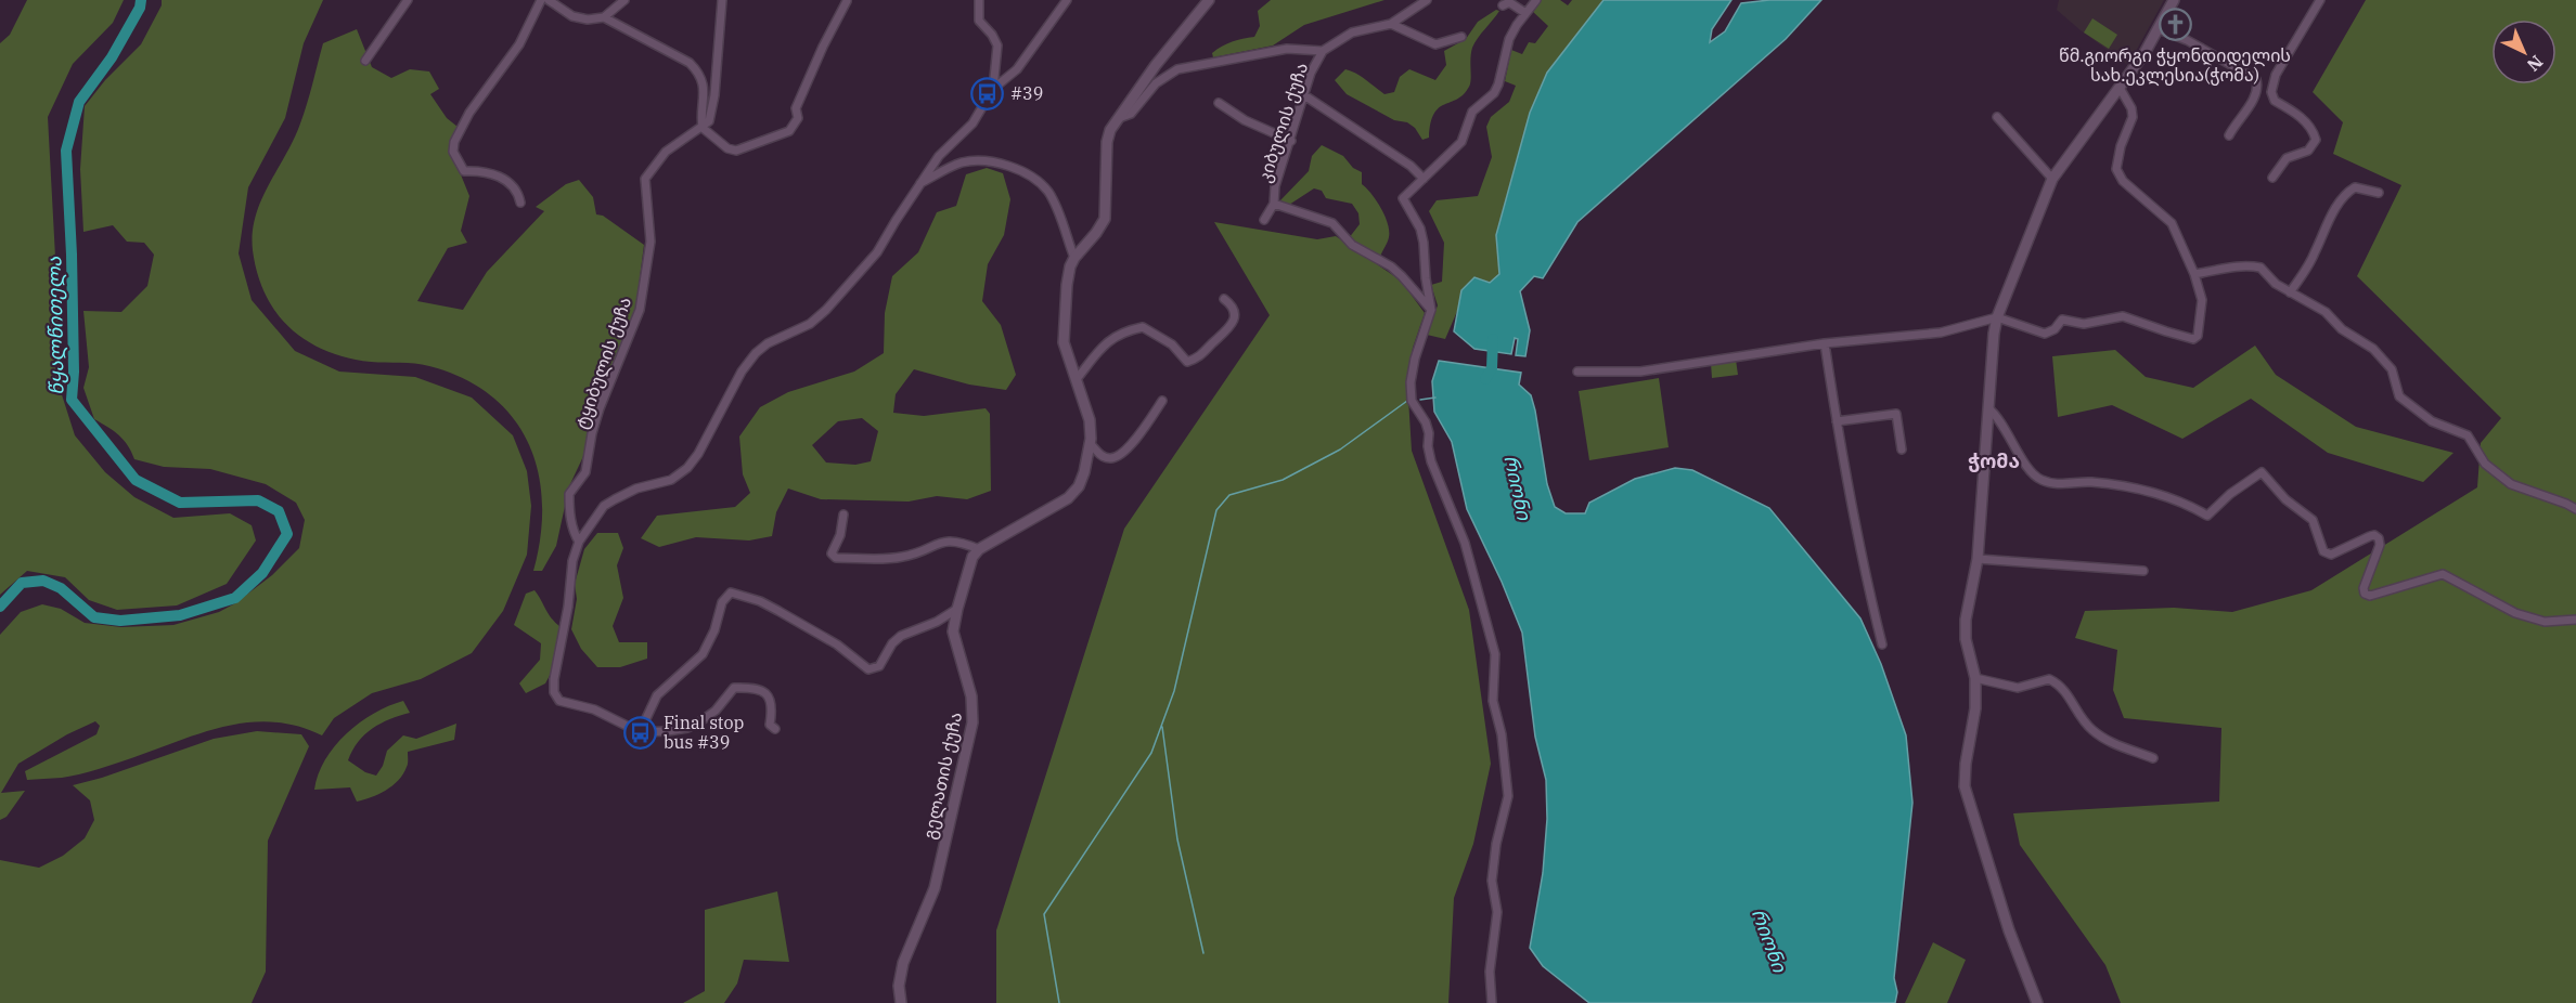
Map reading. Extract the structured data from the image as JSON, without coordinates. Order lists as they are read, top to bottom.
{
  "streets": {
    "main road": ["გელათის ქუჩა"],
    "street": ["კიბულის ქუჩა", "ტყიბულის ქუჩა"]
  },
  "districts": ["ჭომა"],
  "water": ["წყალწითელა", "რიონი"],
  "places": {
    "church": ["წმ.გიორგი ჭყონდიდელის სახ.ეკლესია(ჭომა)"],
    "bus stop": ["#39", "Final stop bus #39"]
  },
  "north": "bottom right"
}
